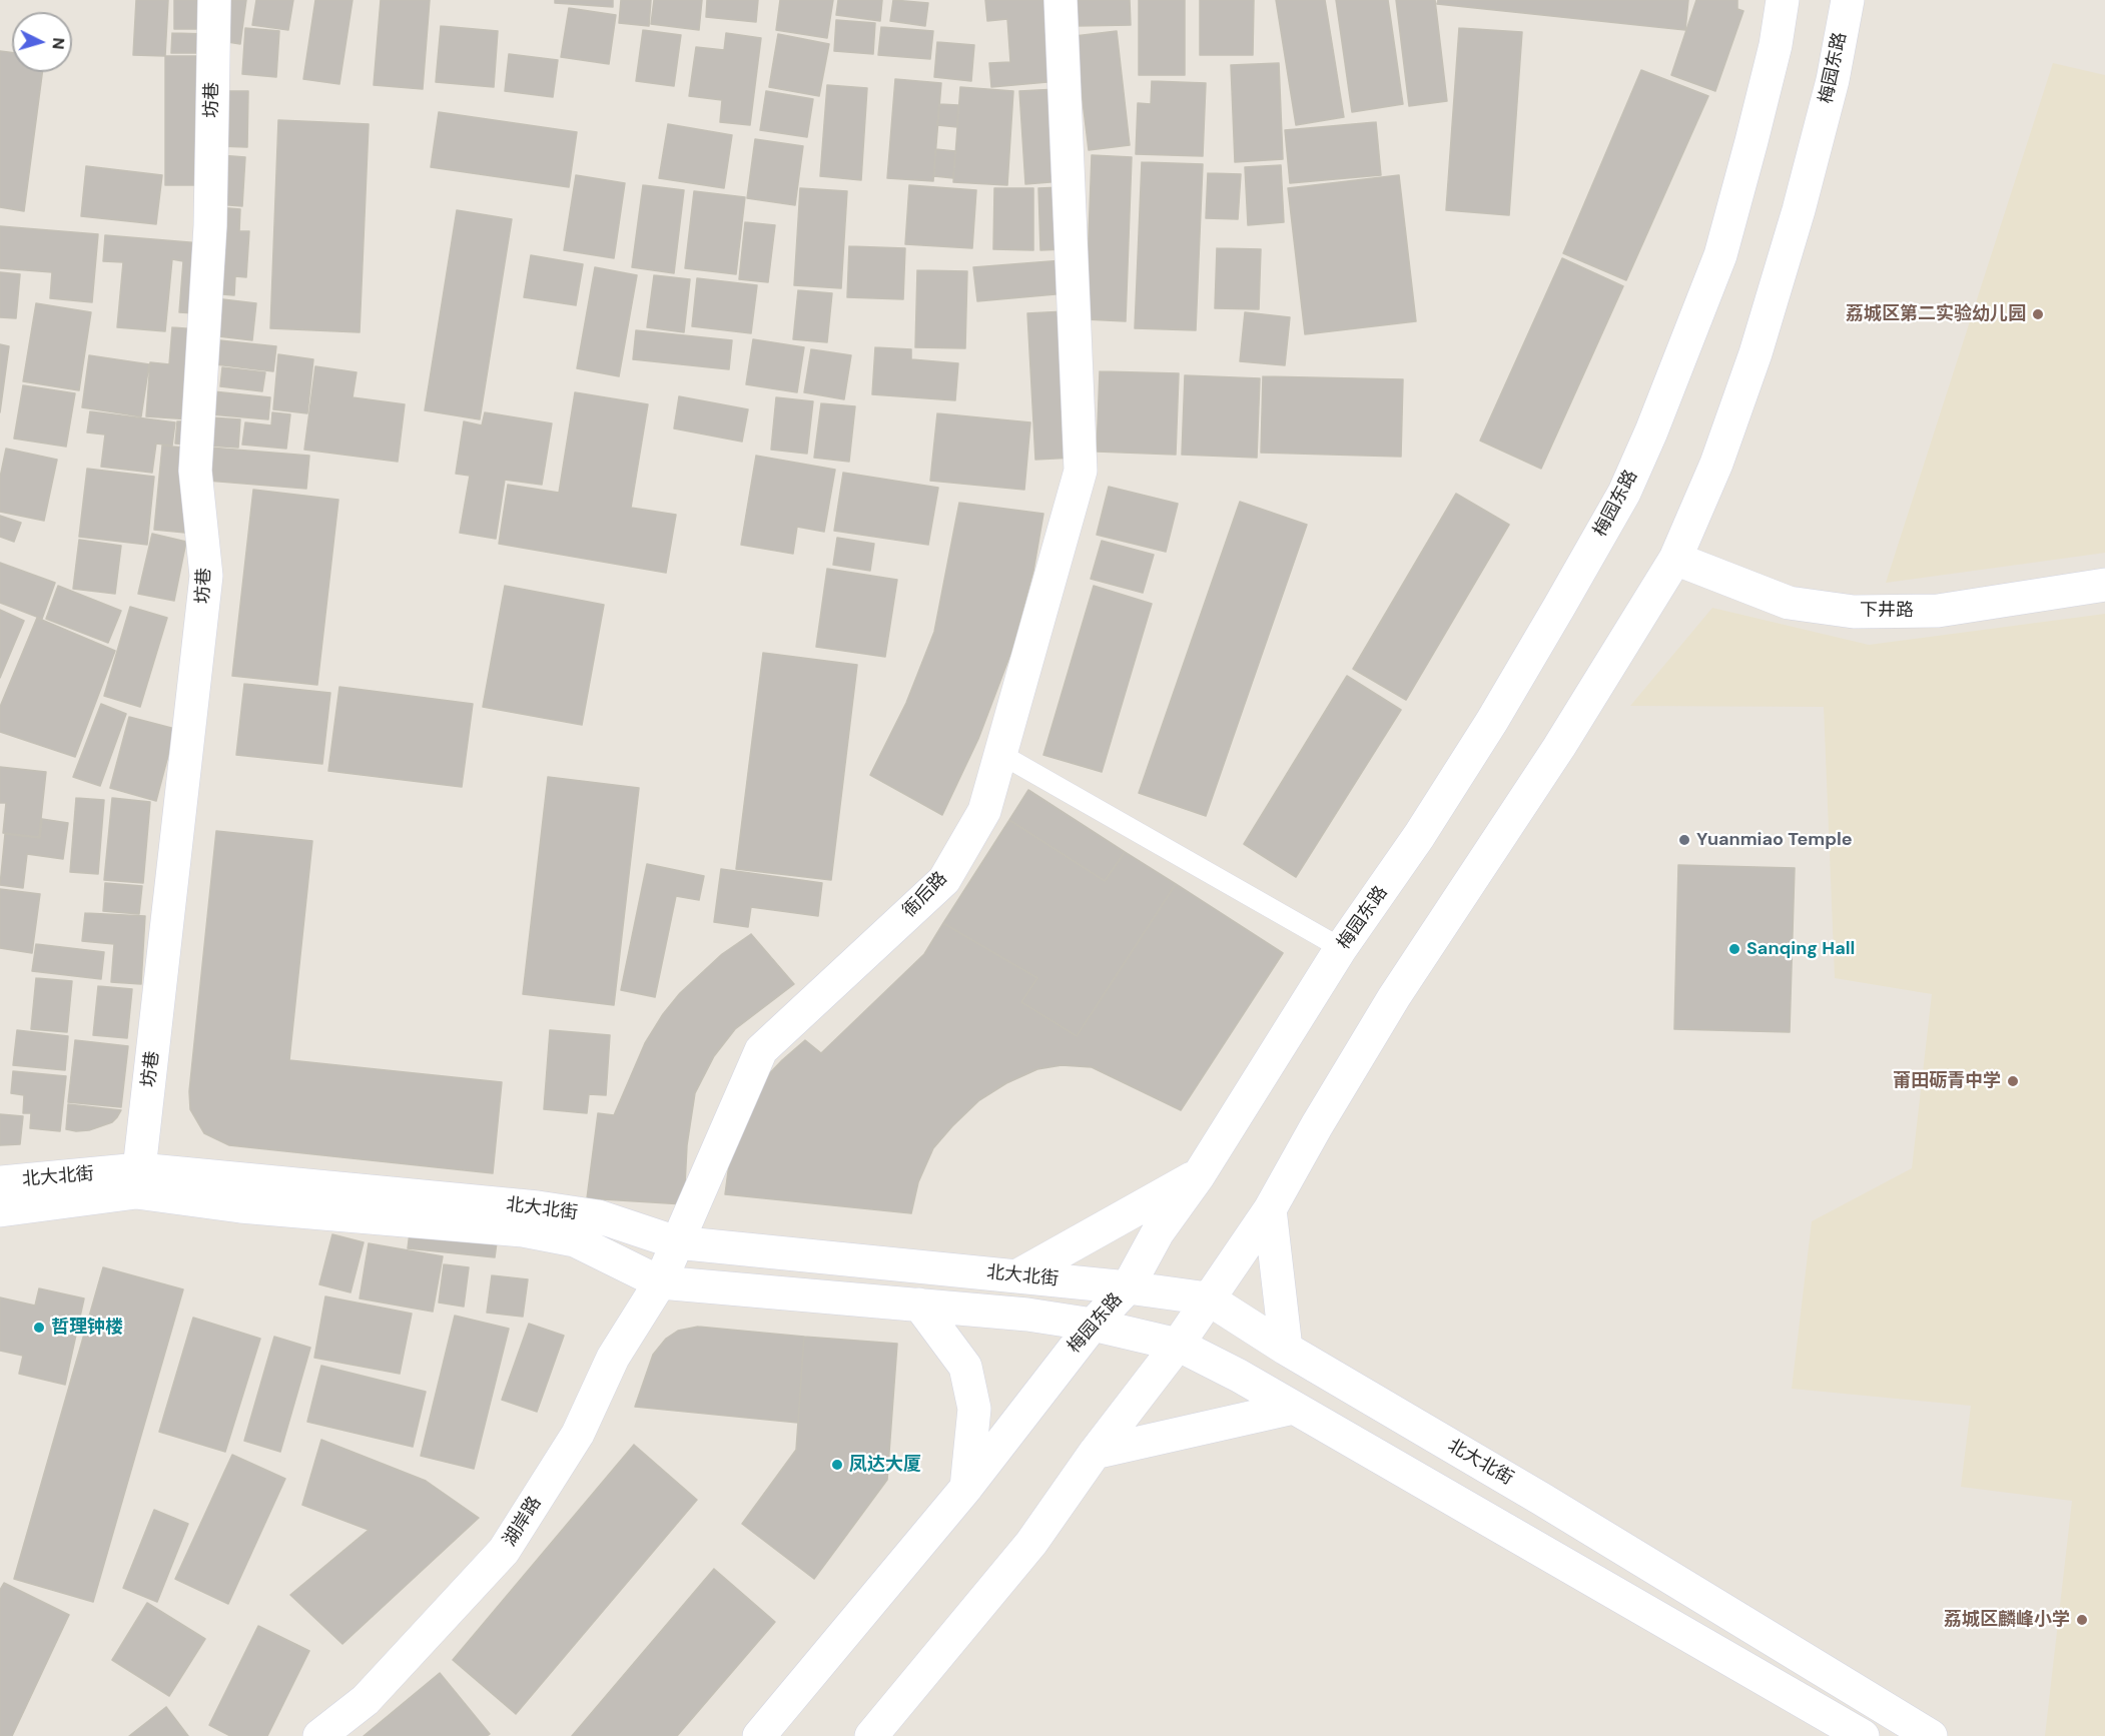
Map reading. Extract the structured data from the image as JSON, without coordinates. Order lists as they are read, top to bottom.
{
  "streets": {
    "main road": [
      "梅园东路",
      "坊巷",
      "下井路",
      "衙后路",
      "北大北街",
      "湖岸路"
    ]
  },
  "crossings": [
    ["梅园东路", "下井路"],
    ["梅园东路", "北大北街"],
    ["坊巷", "北大北街"],
    ["衙后路", "北大北街"],
    ["衙后路", "湖岸路"],
    ["北大北街", "湖岸路"]
  ],
  "places": [
    "荔城区第二实验幼儿园",
    "Yuanmiao Temple",
    "Sanqing Hall",
    "莆田砺青中学",
    "哲理钟楼",
    "凤达大厦",
    "荔城区麟峰小学"
  ],
  "north": "right"
}
